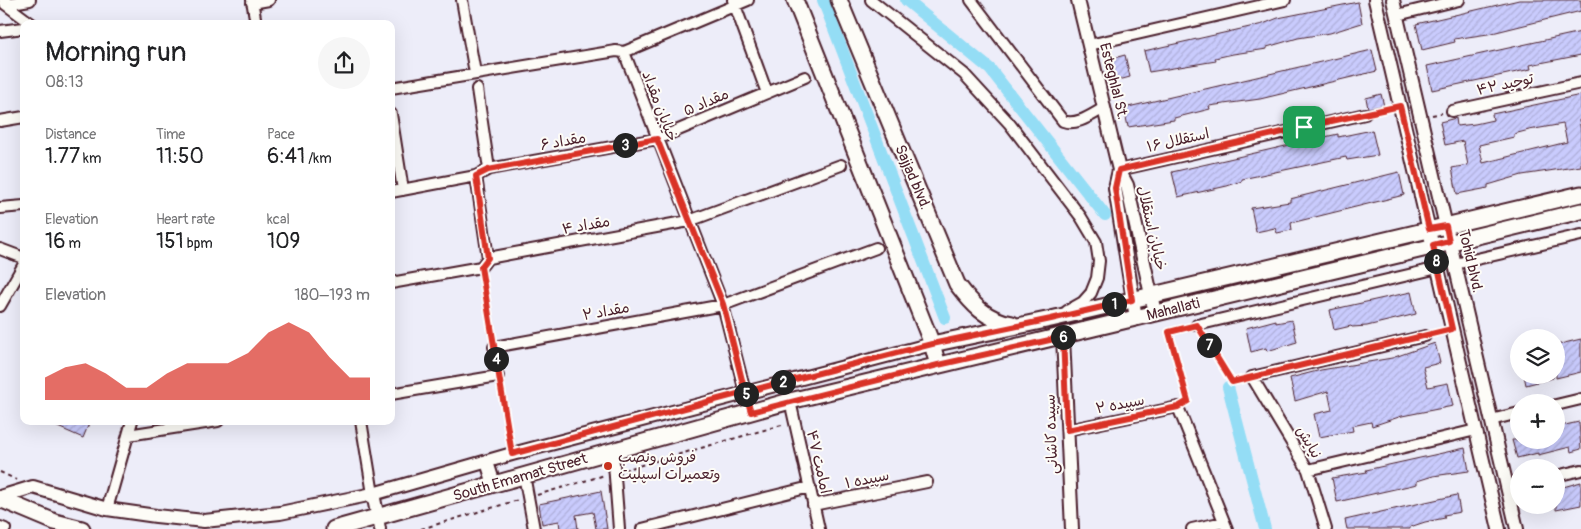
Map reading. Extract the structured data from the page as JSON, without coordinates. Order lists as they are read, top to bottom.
{
  "streets": {
    "main road": ["Sajjad blvd.", "Mahallati", "South Emamat Street"],
    "street": [
      "Esteghlal St.",
      "توحید ۴۲",
      "مقداد ۵",
      "خیابان مقداد",
      "استقلال ۱۶",
      "مقداد ۶",
      "مقداد ۴",
      "خیابان استقلال",
      "Tohid blvd.",
      "مقداد ۲",
      "سپیده ۲",
      "سپیده کاشانی",
      "نیایش",
      "امامت ۴۷",
      "سپیده ۱"
    ]
  },
  "crossings": [
    ["Esteghlal St.", "استقلال ۱۶"],
    ["Esteghlal St.", "خیابان استقلال"],
    ["مقداد ۵", "خیابان مقداد"],
    ["مقداد ۵", "مقداد ۶"],
    ["خیابان مقداد", "مقداد ۶"],
    ["خیابان مقداد", "مقداد ۴"],
    ["خیابان مقداد", "مقداد ۲"],
    ["استقلال ۱۶", "خیابان استقلال"],
    ["Sajjad blvd.", "Mahallati"],
    ["خیابان استقلال", "Mahallati"],
    ["Tohid blvd.", "Mahallati"],
    ["Mahallati", "سپیده کاشانی"],
    ["Mahallati", "South Emamat Street"],
    ["سپیده ۲", "سپیده کاشانی"],
    ["امامت ۴۷", "South Emamat Street"],
    ["امامت ۴۷", "سپیده ۱"]
  ],
  "places": ["فروش ونصب وتعمیرات اسپلیت"],
  "page": {
    "heading": ["Morning run", "08:13"],
    "stats": [
      ["Distance", "1.77 km"],
      ["Time", "11:50"],
      ["Pace", "6:41 /km"],
      ["Elevation", "16 m"],
      ["Heart rate", "151 bpm"],
      ["kcal", "109"]
    ],
    "pins": [
      "3",
      "8",
      "1",
      "6",
      "7",
      "4",
      "2",
      "5"
    ],
    "chart": ["Elevation", "180–193 m"],
    "map_buttons": ["+", "−"]
  }
}
